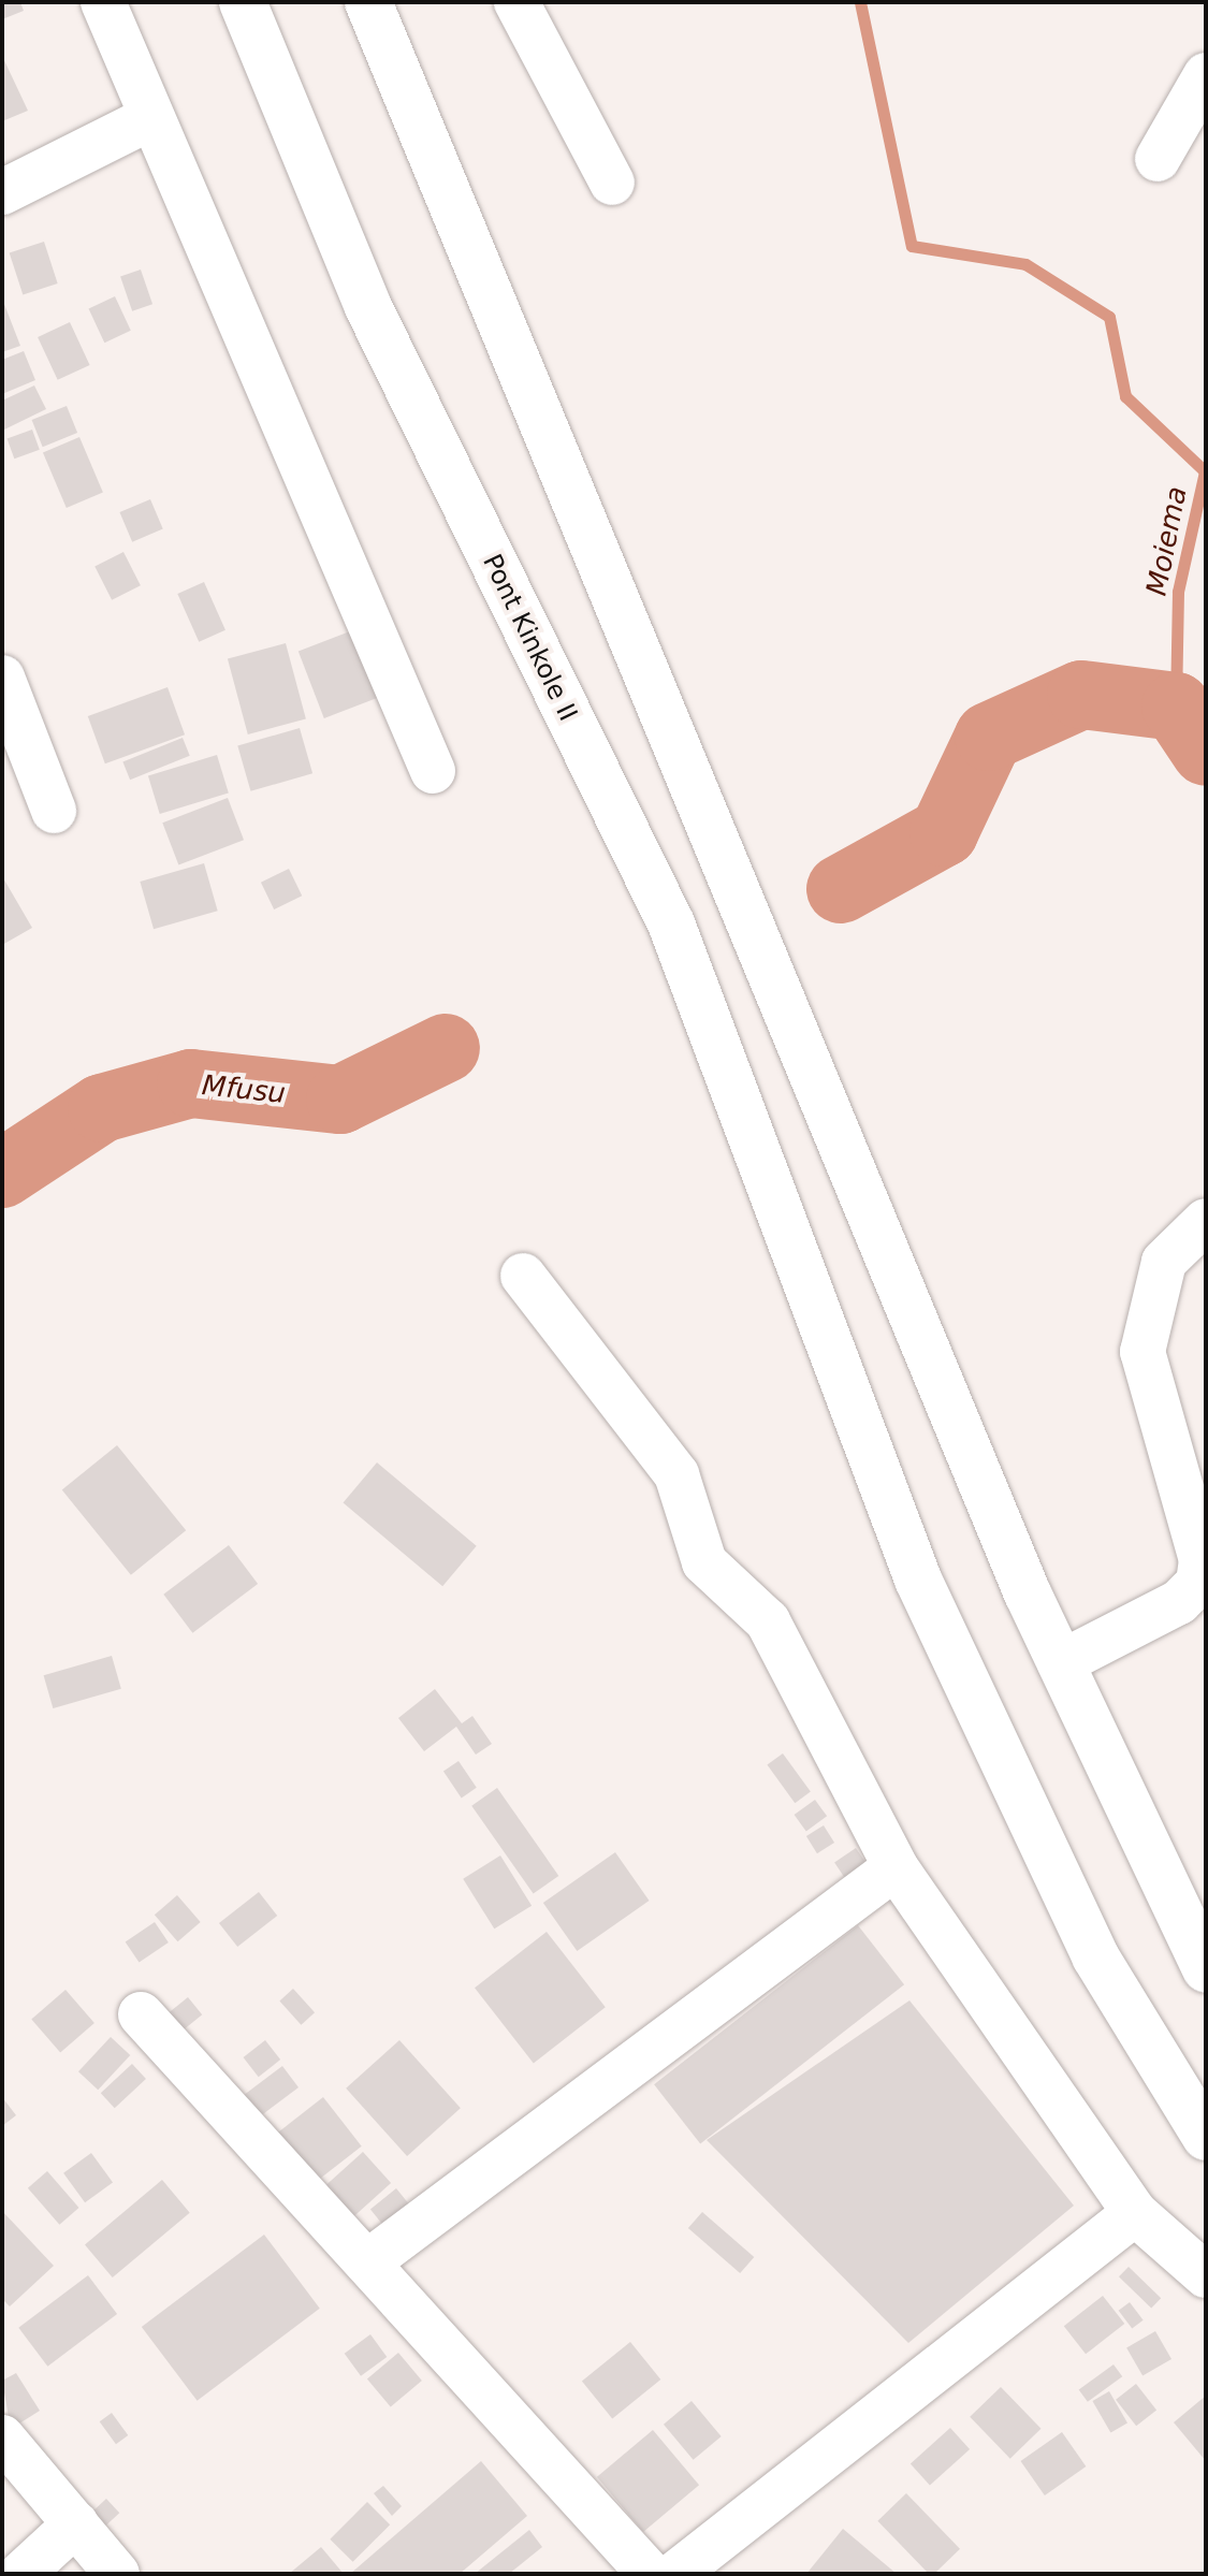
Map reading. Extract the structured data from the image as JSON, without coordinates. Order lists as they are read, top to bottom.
{
  "streets": {
    "highway": ["Pont Kinkole II"]
  },
  "water": ["Moiema", "Mfusu"]
}
